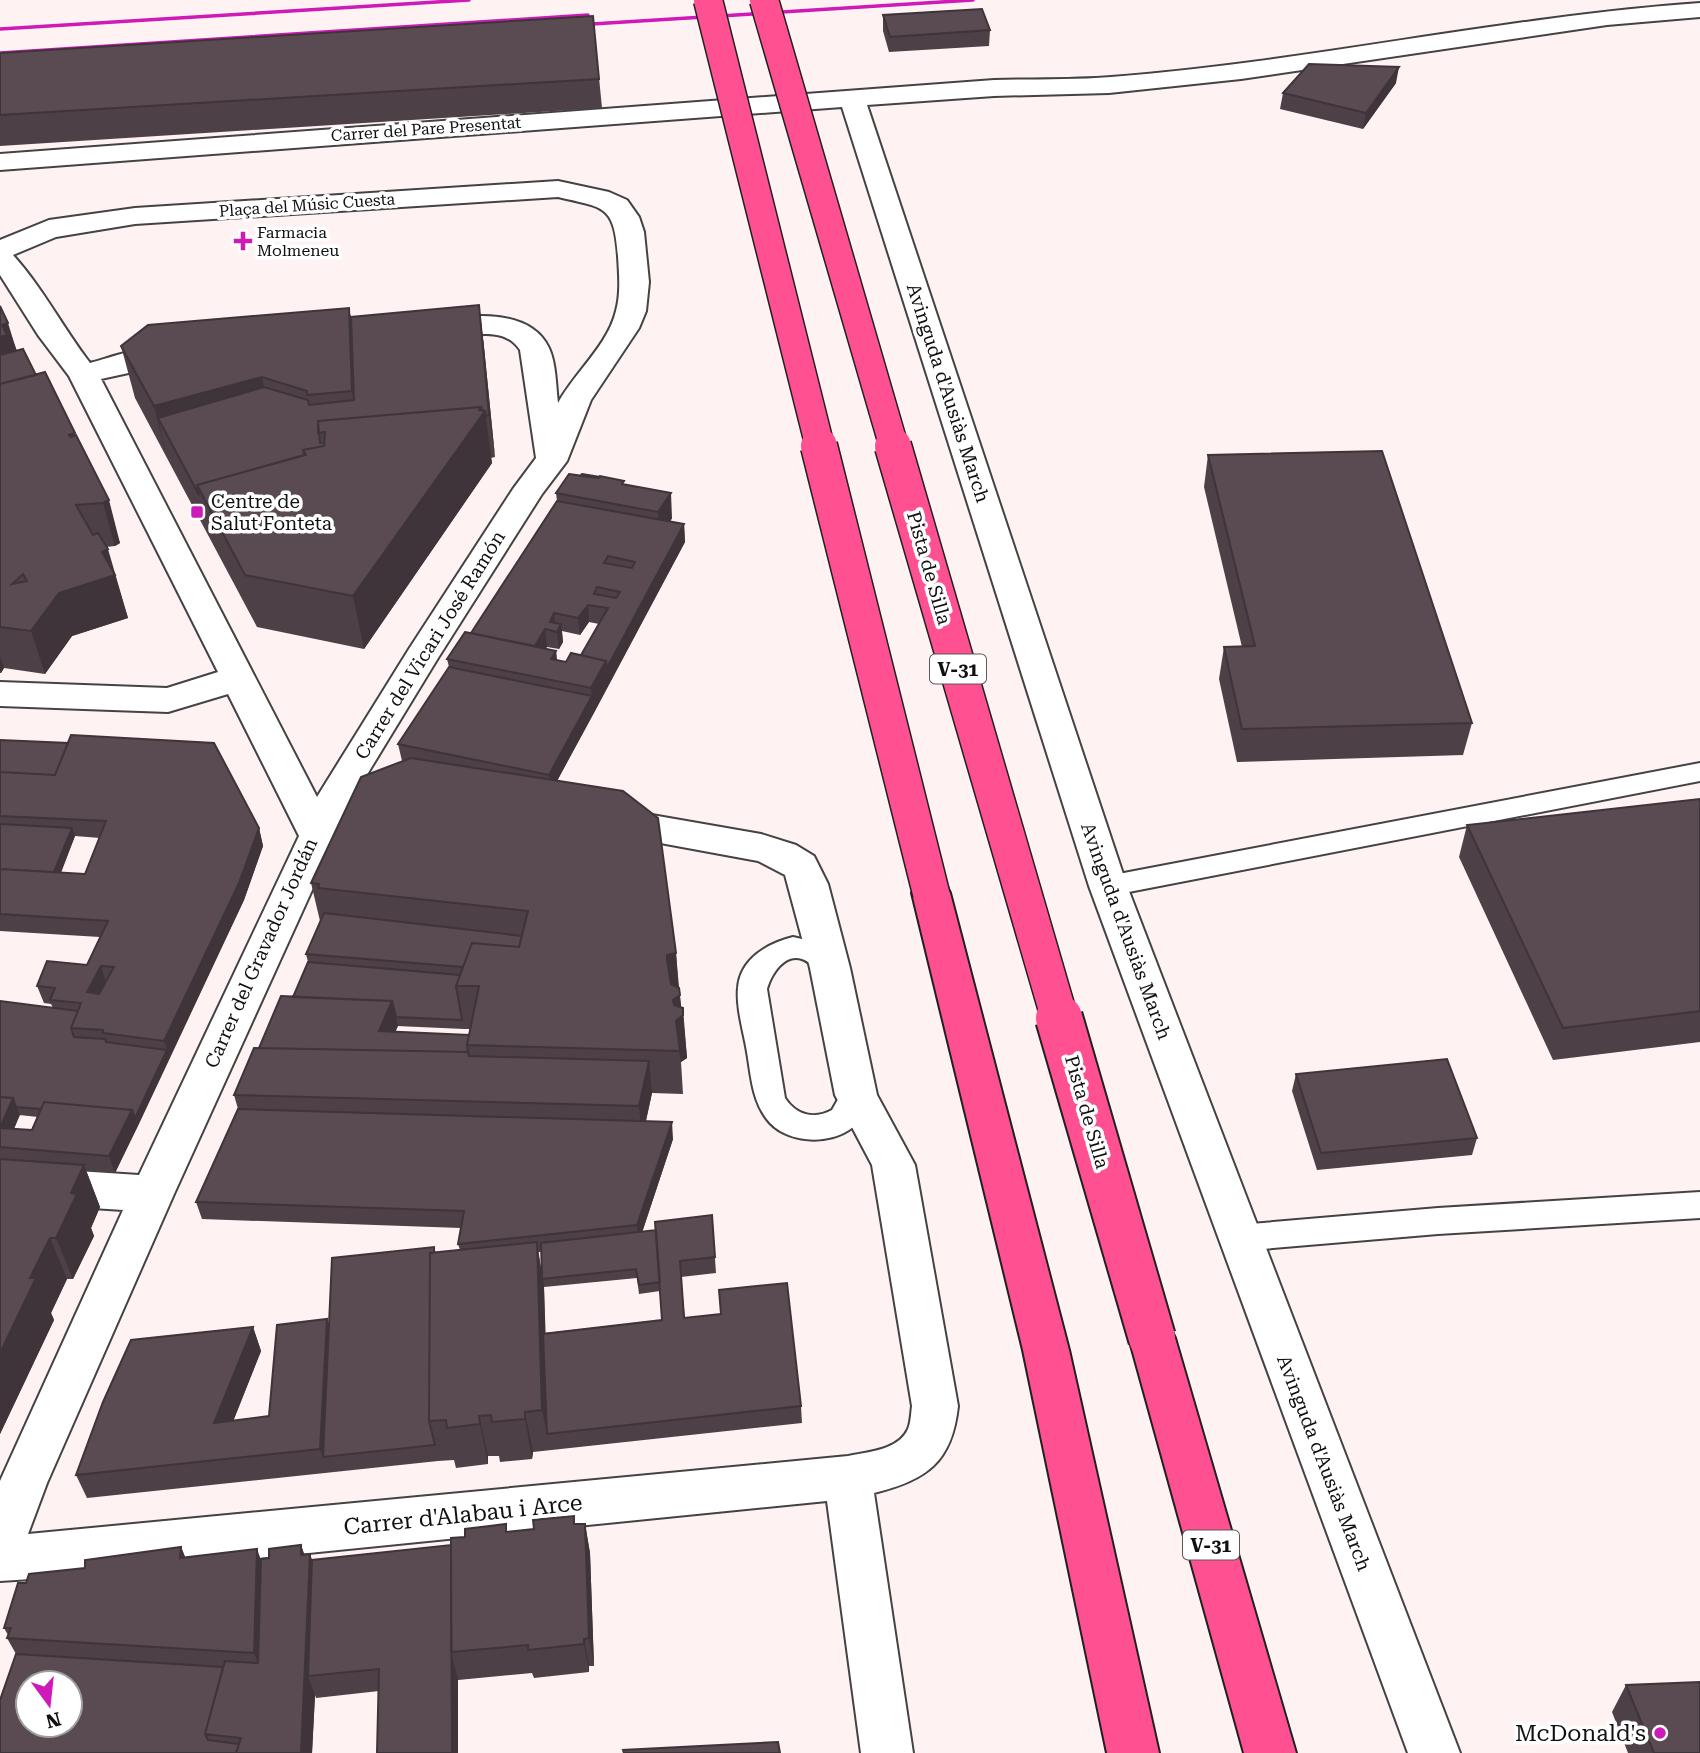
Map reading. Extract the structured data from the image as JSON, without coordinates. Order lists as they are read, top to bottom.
{
  "streets": {
    "highway": ["Pista de Silla", "V-31"],
    "street": [
      "Carrer del Pare Presentat",
      "Plaça del Músic Cuesta",
      "Avinguda d'Ausiàs March",
      "Carrer del Vicari José Ramón",
      "Carrer del Gravador Jordán",
      "Carrer d'Alabau i Arce"
    ]
  },
  "crossings": [
    ["Carrer del Pare Presentat", "Avinguda d'Ausiàs March"],
    ["Plaça del Músic Cuesta", "Carrer del Vicari José Ramón"],
    ["Carrer del Vicari José Ramón", "Carrer del Gravador Jordán"]
  ],
  "places": {
    "health": ["Farmacia Molmeneu"],
    "transit": ["Centre de Salut Fonteta"],
    "other": ["McDonald's"]
  },
  "north": "bottom"
}
